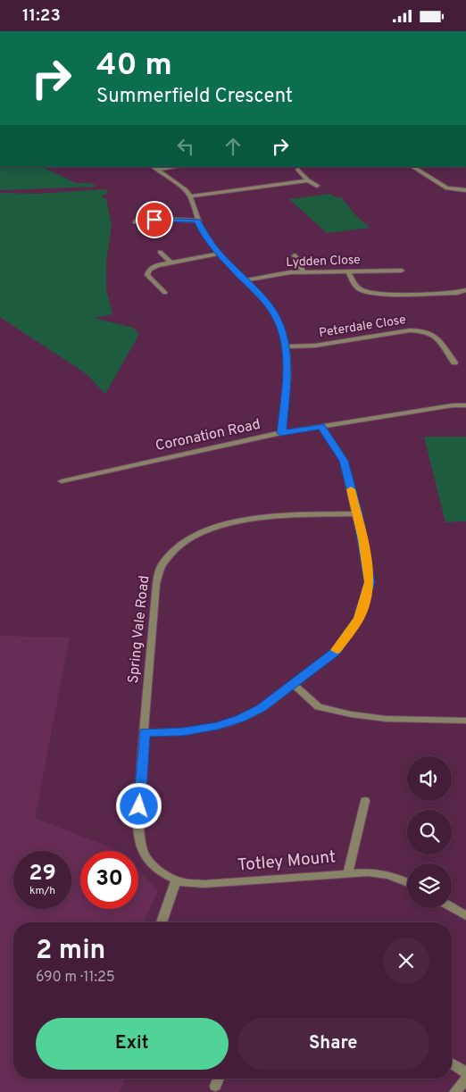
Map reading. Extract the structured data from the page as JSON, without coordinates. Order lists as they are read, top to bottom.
{
  "streets": {
    "street": [
      "Lydden Close",
      "Peterdale Close",
      "Coronation Road",
      "Spring Vale Road",
      "Totley Mount"
    ]
  },
  "crossings": [
    ["Spring Vale Road", "Totley Mount"]
  ],
  "page": {
    "status": "11:23",
    "turn": ["40 m", "Summerfield Crescent"],
    "speed": "29 km/h",
    "limit": "30",
    "heading": ["2 min", "690 m · 11:25"],
    "buttons": ["Exit", "Share"]
  }
}
